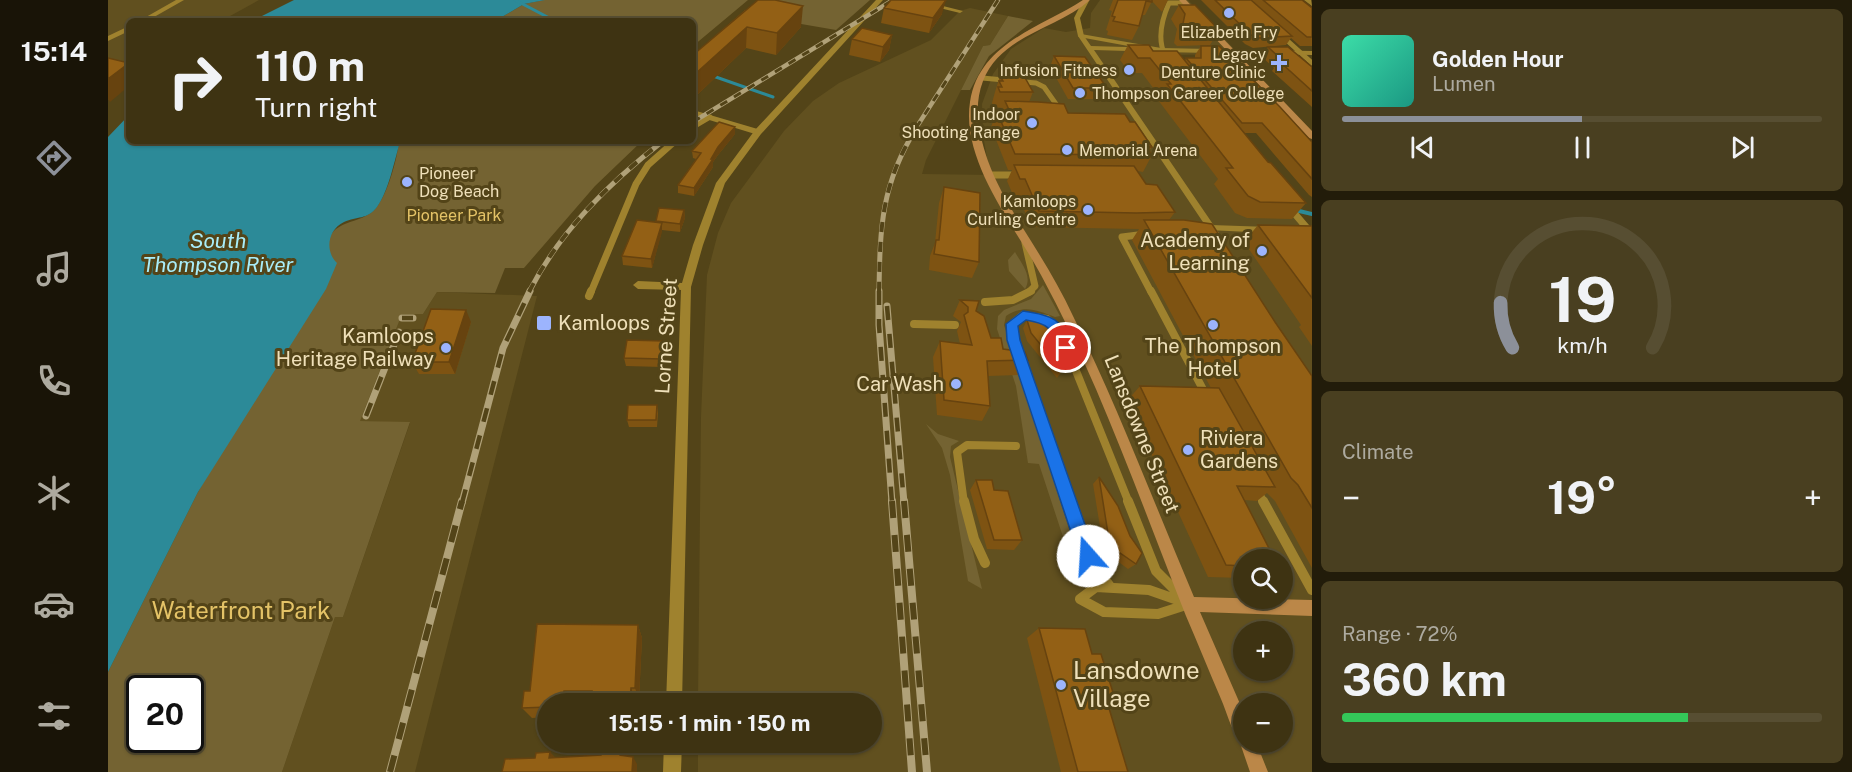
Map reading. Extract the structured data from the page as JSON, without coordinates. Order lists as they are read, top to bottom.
{
  "streets": {
    "main road": ["Lansdowne Street"],
    "street": ["Lorne Street"]
  },
  "water": ["South Thompson River"],
  "parks": ["Pioneer Park", "Waterfront Park"],
  "places": {
    "other": [
      "Elizabeth Fry",
      "Infusion Fitness",
      "Thompson Career College",
      "Indoor Shooting Range",
      "Memorial Arena",
      "Pioneer Dog Beach",
      "Kamloops Curling Centre",
      "Academy of Learning",
      "The Thompson Hotel",
      "Kamloops Heritage Railway",
      "Car Wash",
      "Riviera Gardens",
      "Lansdowne Village"
    ],
    "health": ["Legacy Denture Clinic"],
    "transit": ["Kamloops"]
  },
  "page": {
    "tabs": "15:14",
    "turn": ["110 m", "Turn right"],
    "song": ["Golden Hour", "Lumen"],
    "tile": [
      "Climate",
      ["Range · 72%", "360 km"]
    ],
    "heat": ["−", "19°", "+"],
    "map_buttons": ["+", "−"],
    "limit": "20",
    "trip": "15:15 · 1 min · 150 m",
    "gauge": ["19", "km/h"]
  }
}
